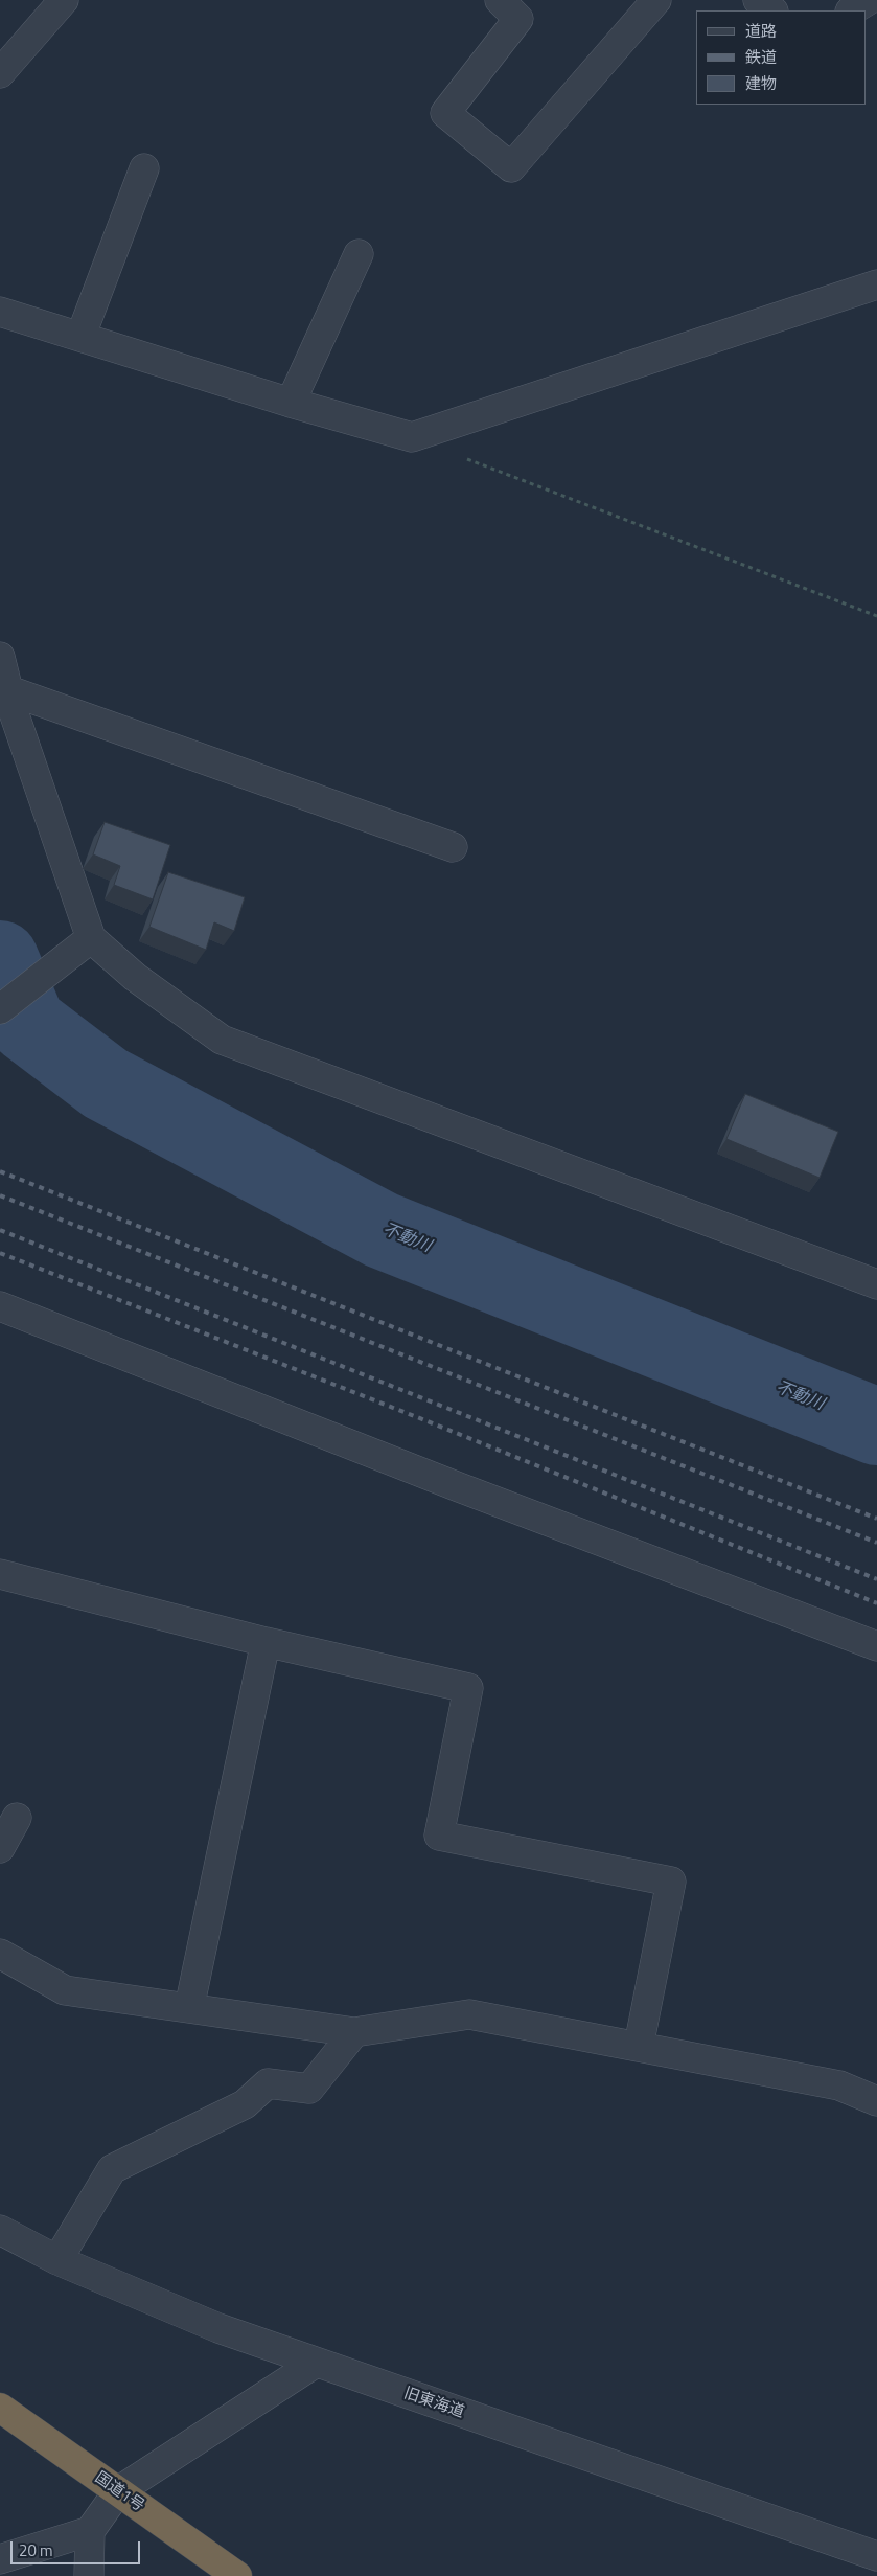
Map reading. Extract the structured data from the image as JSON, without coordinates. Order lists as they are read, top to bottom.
{
  "streets": {
    "highway": ["国道1号"],
    "street": ["旧東海道"]
  },
  "water": ["不動川"],
  "legend": ["道路", "鉄道", "建物"],
  "scale_bar": "20 m"
}
